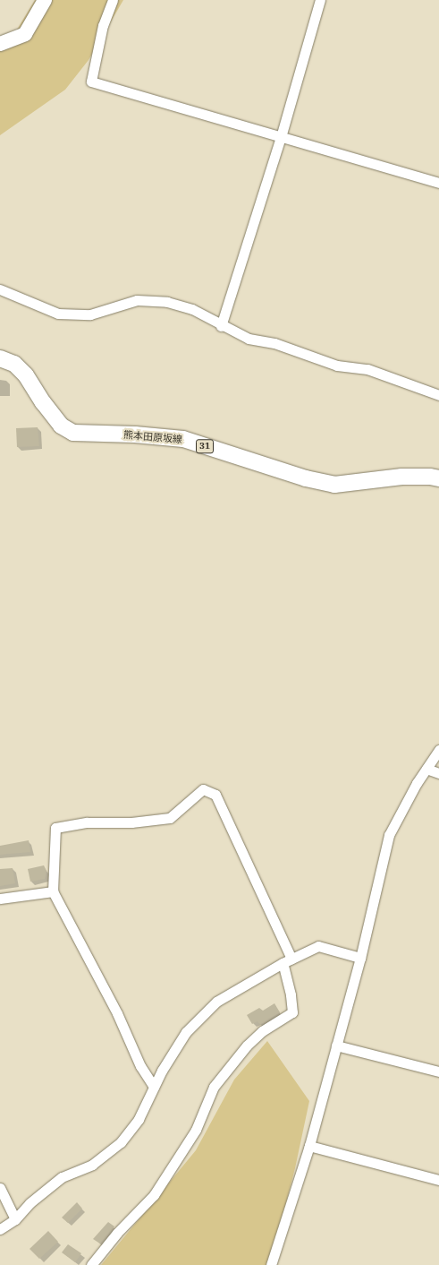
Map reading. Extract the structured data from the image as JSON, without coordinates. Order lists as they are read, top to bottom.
{
  "streets": {
    "main road": ["熊本田原坂線", "31"]
  }
}
